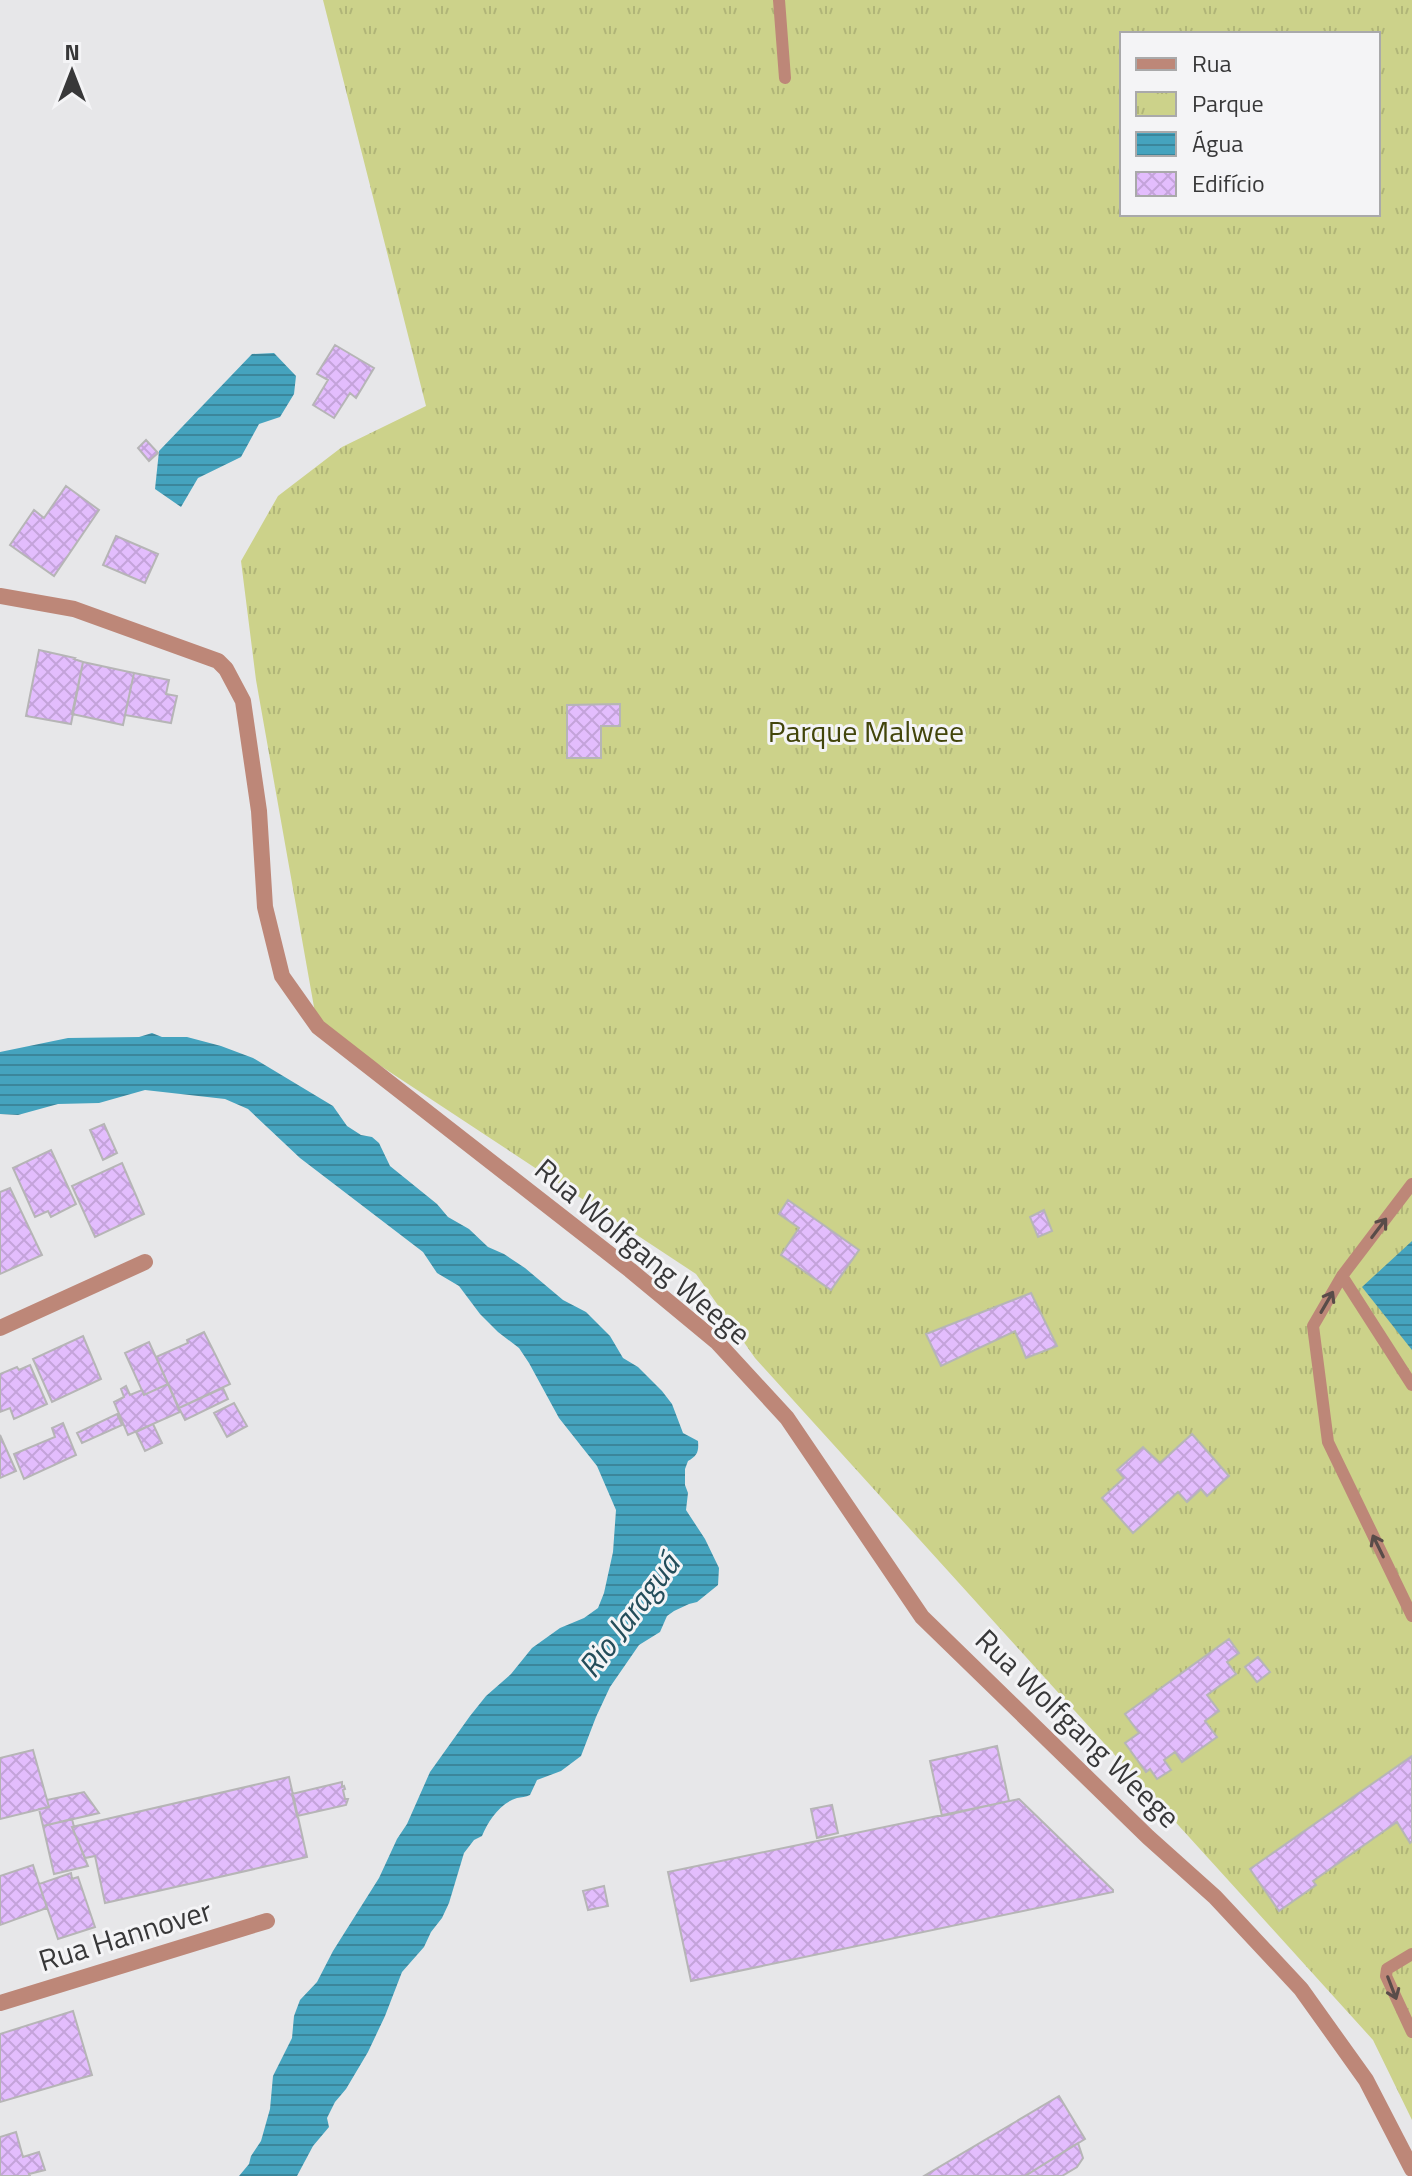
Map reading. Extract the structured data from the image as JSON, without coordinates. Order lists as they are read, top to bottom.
{
  "streets": {
    "street": ["Rua Wolfgang Weege", "Rua Hannover"]
  },
  "water": ["Rio Jaraguá"],
  "parks": ["Parque Malwee"],
  "legend": [
    "Rua",
    "Parque",
    "Água",
    "Edifício"
  ],
  "north": "top"
}
